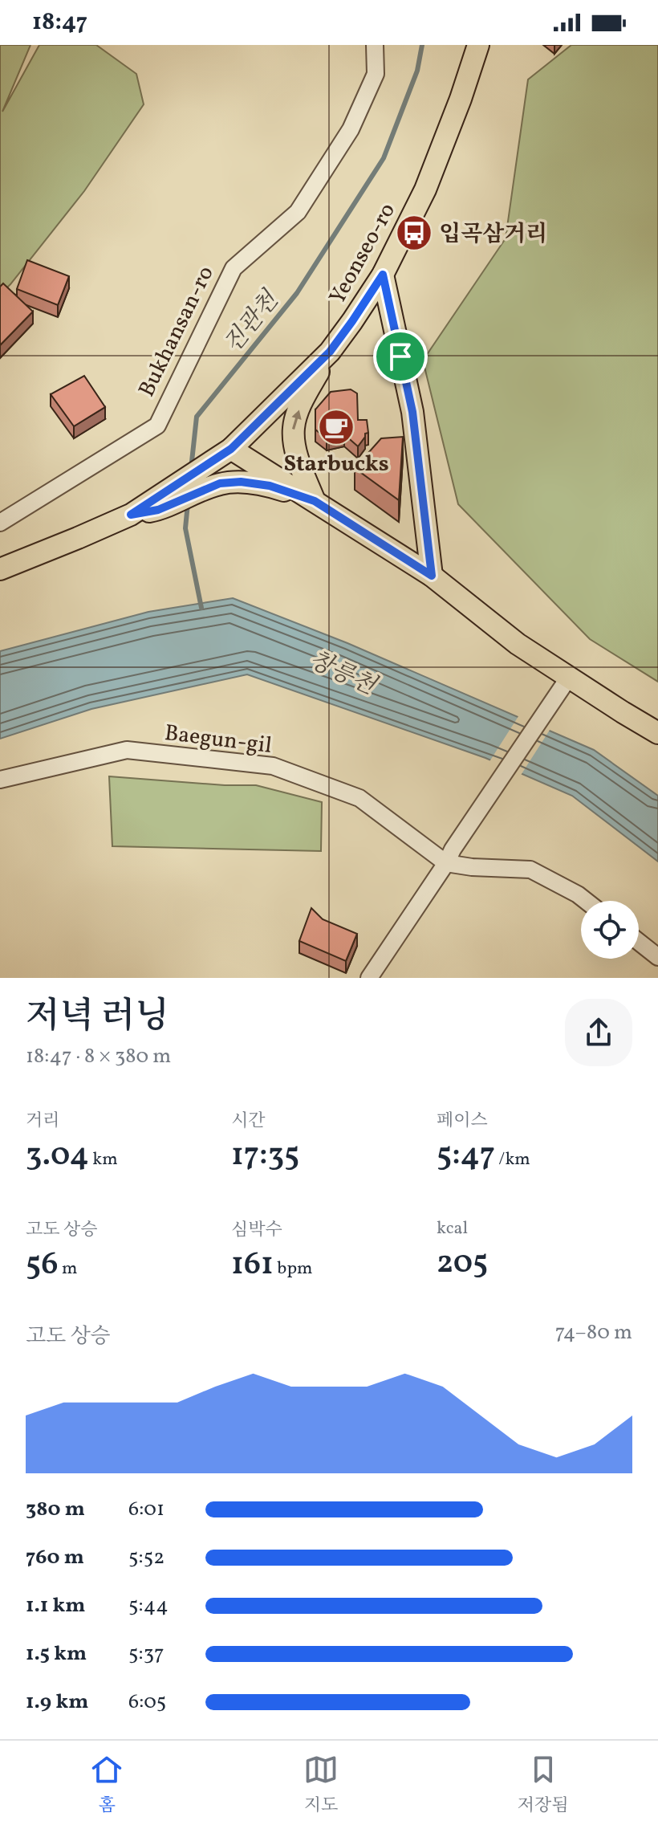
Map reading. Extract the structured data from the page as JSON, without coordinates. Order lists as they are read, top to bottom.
{
  "streets": {
    "main road": ["Yeonseo-ro"],
    "street": ["Bukhansan-ro", "Baegun-gil"]
  },
  "water": ["진관천", "창릉천"],
  "places": {
    "bus stop": ["입곡삼거리"],
    "cafe": ["Starbucks"]
  },
  "page": {
    "status": "18:47",
    "heading": ["저녁 러닝", "18:47 · 8 × 380 m"],
    "stats": [
      ["거리", "3.04 km"],
      ["시간", "17:35"],
      ["페이스", "5:47 /km"],
      ["고도 상승", "56 m"],
      ["심박수", "161 bpm"],
      ["kcal", "205"]
    ],
    "chart": ["고도 상승", "74–80 m"],
    "list": [
      {
        "name": "380 m",
        "note": "6:01"
      },
      {
        "name": "760 m",
        "note": "5:52"
      },
      {
        "name": "1.1 km",
        "note": "5:44"
      },
      {
        "name": "1.5 km",
        "note": "5:37"
      },
      {
        "name": "1.9 km",
        "note": "6:05"
      }
    ],
    "tabs": ["홈", "지도", "저장됨"]
  }
}
